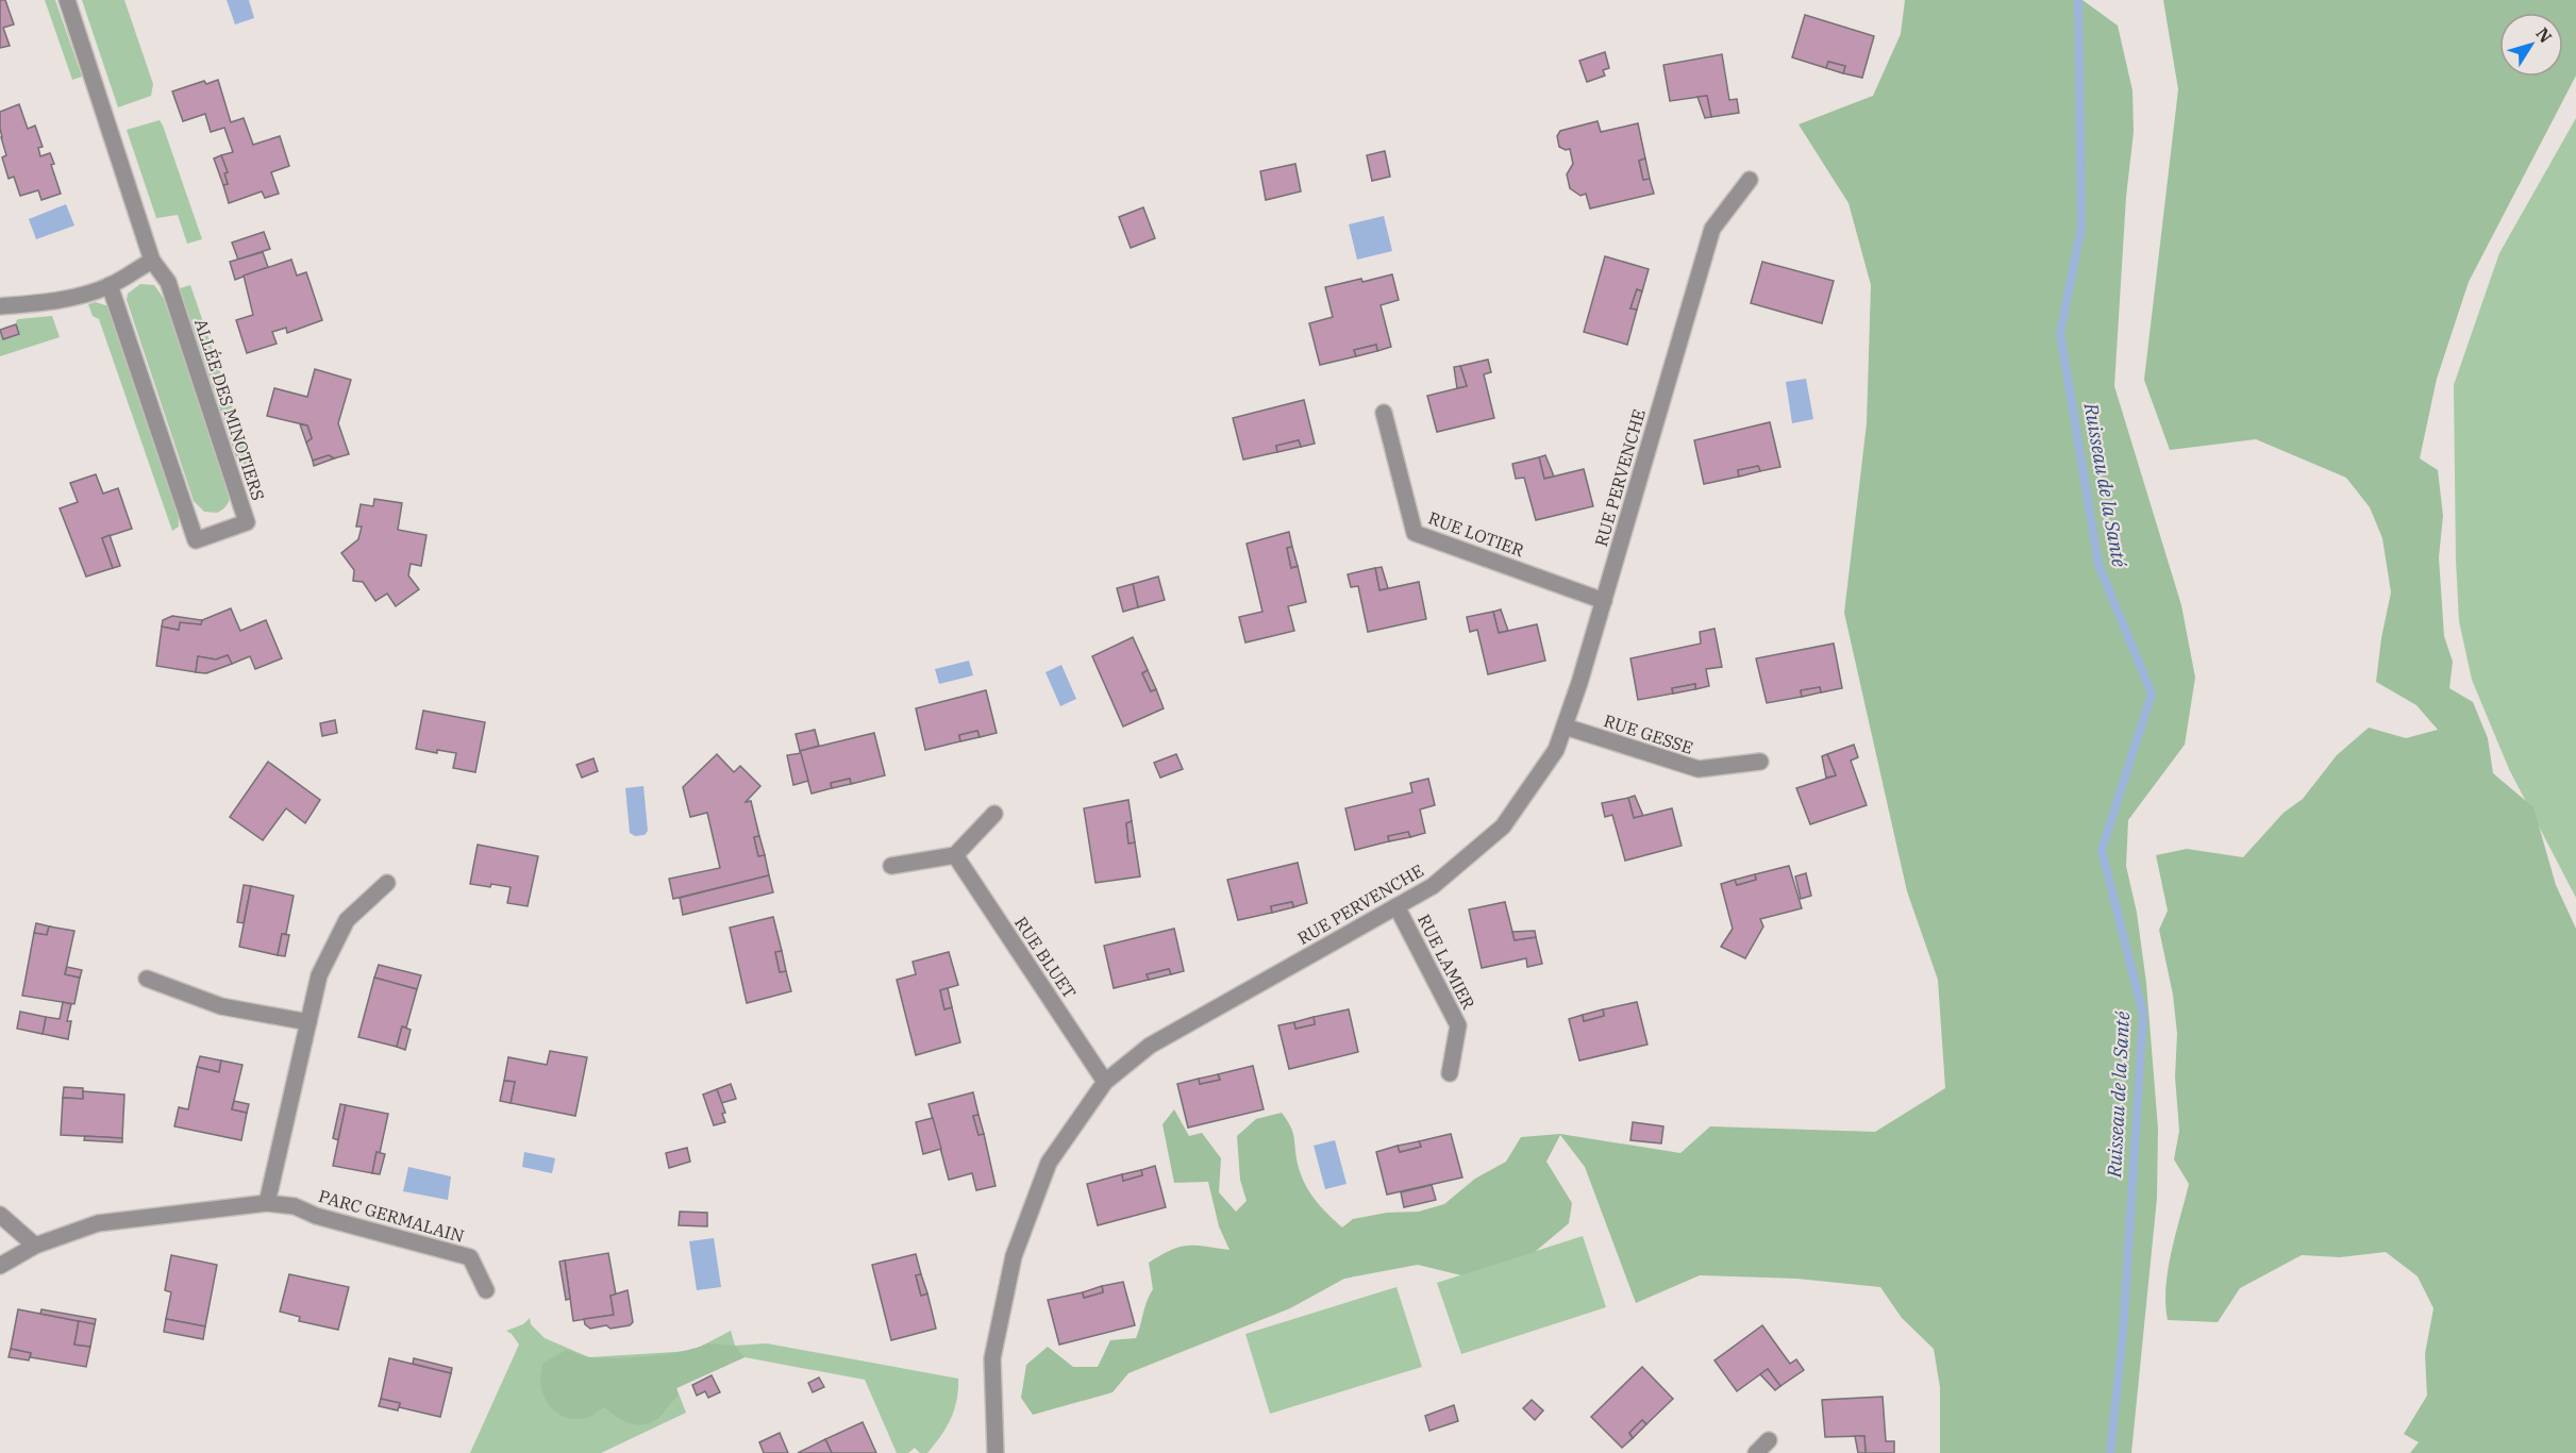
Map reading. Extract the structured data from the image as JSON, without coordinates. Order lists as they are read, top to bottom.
{
  "streets": {
    "street": [
      "ALLÉE DES MINOTIERS",
      "RUE PERVENCHE",
      "RUE LOTIER",
      "RUE GESSE",
      "RUE BLUET",
      "RUE LAMIER",
      "PARC GERMALAIN"
    ]
  },
  "crossings": [
    ["RUE PERVENCHE", "RUE LOTIER"],
    ["RUE PERVENCHE", "RUE GESSE"],
    ["RUE PERVENCHE", "RUE BLUET"],
    ["RUE PERVENCHE", "RUE LAMIER"]
  ],
  "water": ["Ruisseau de la Santé"],
  "north": "top right"
}
